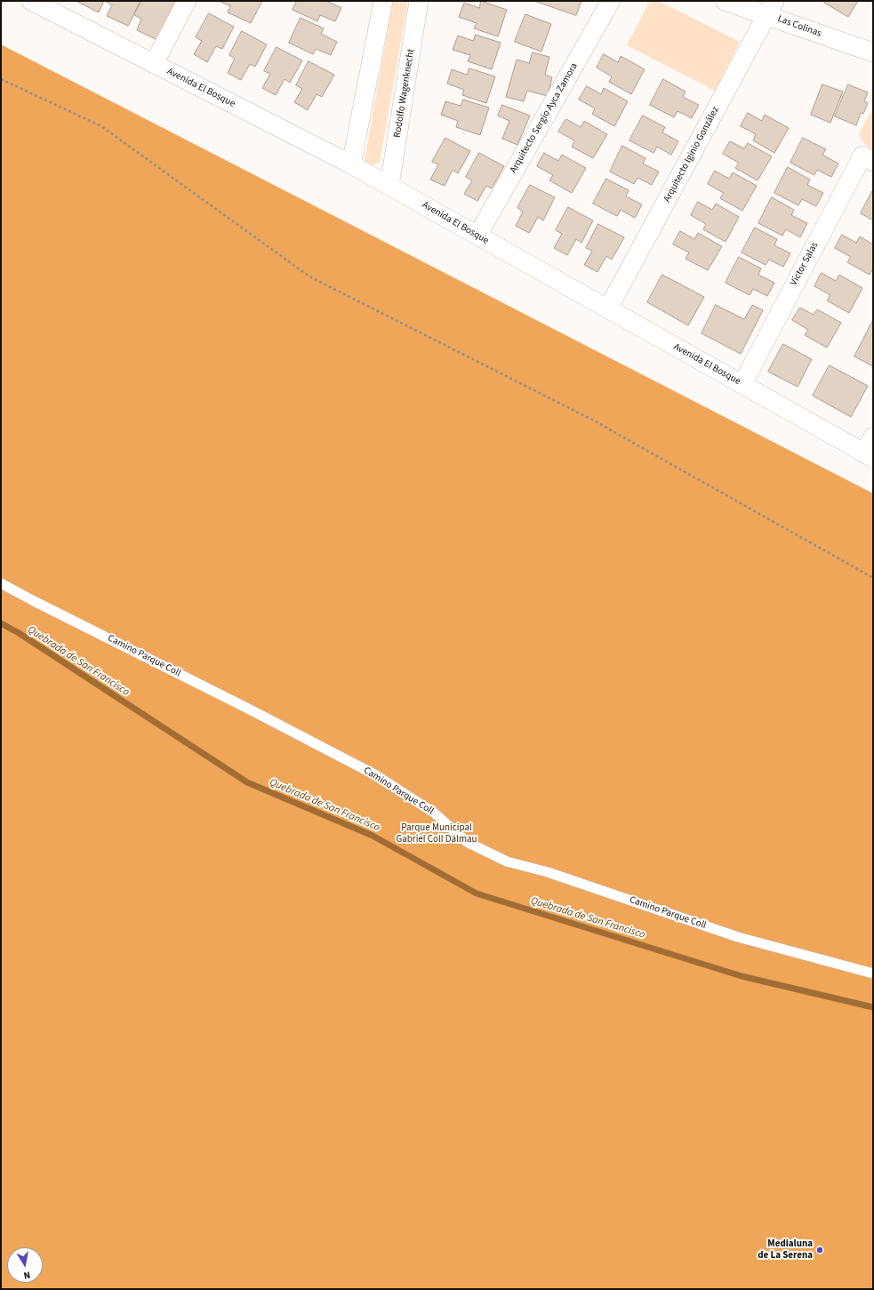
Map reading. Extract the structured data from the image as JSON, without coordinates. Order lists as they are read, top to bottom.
{
  "streets": {
    "street": [
      "Las Colinas",
      "Avenida El Bosque",
      "Rodolfo Wagenknecht",
      "Arquitecto Sergio Ayca Zamora",
      "Arquitecto Iginio González",
      "Víctor Salas"
    ],
    "lane": ["Camino Parque Coll"]
  },
  "crossings": [
    ["Las Colinas", "Arquitecto Iginio González"],
    ["Avenida El Bosque", "Rodolfo Wagenknecht"],
    ["Avenida El Bosque", "Arquitecto Sergio Ayca Zamora"],
    ["Avenida El Bosque", "Arquitecto Iginio González"],
    ["Avenida El Bosque", "Víctor Salas"]
  ],
  "water": ["Quebrada de San Francisco"],
  "parks": ["Parque Municipal Gabriel Coll Dalmau"],
  "places": ["Medialuna de La Serena"],
  "north": "bottom"
}
